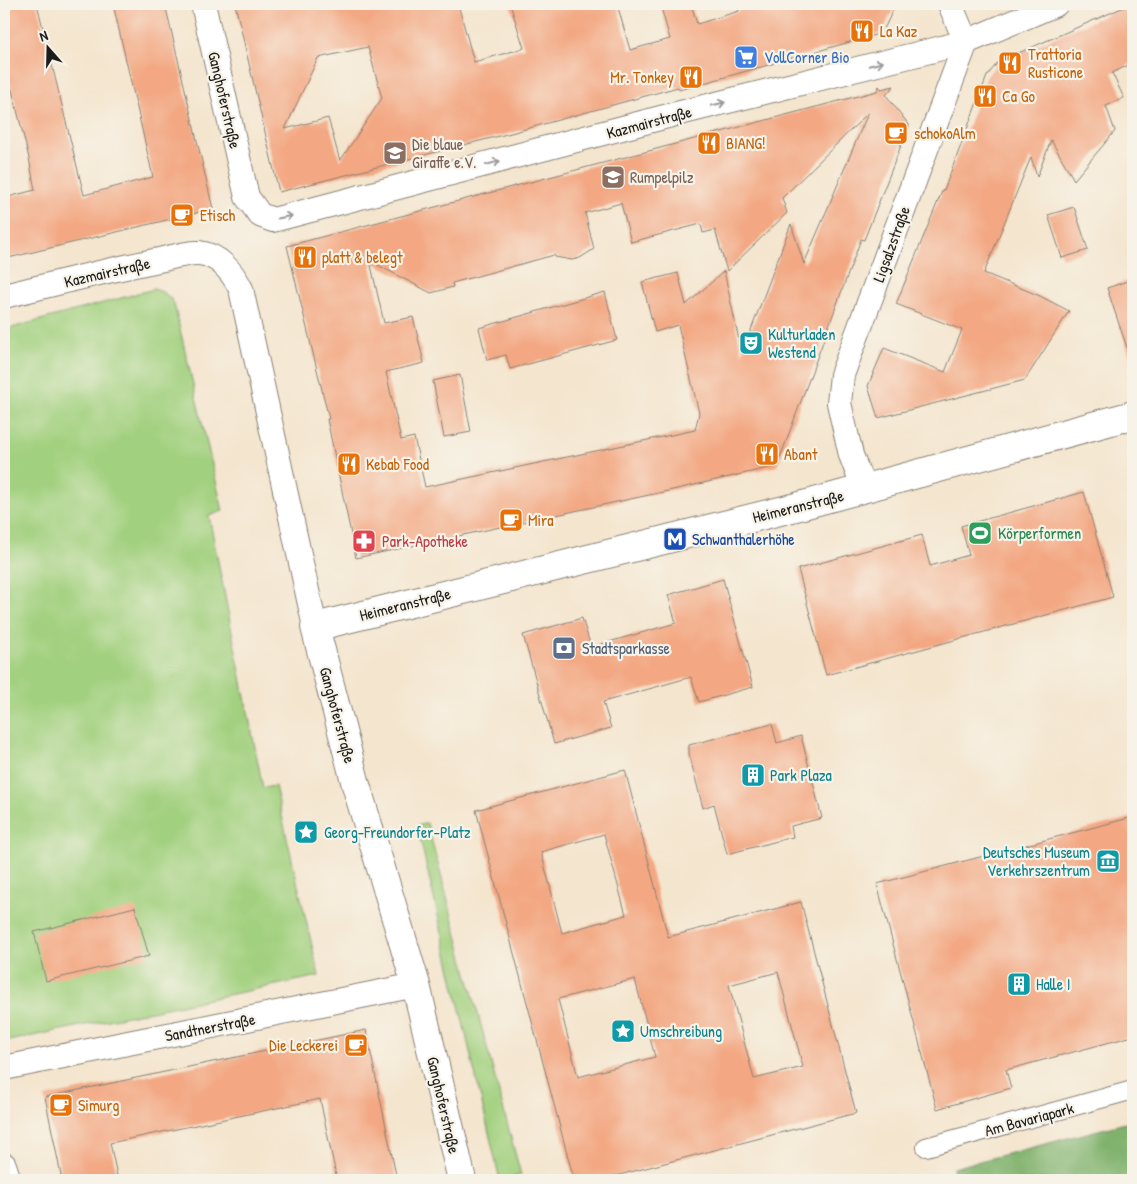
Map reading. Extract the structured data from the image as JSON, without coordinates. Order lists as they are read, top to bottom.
{
  "streets": {
    "street": [
      "Ganghoferstraße",
      "Kazmairstraße",
      "Ligsalzstraße",
      "Heimeranstraße",
      "Sandtnerstraße",
      "Am Bavariapark"
    ]
  },
  "crossings": [
    ["Ganghoferstraße", "Kazmairstraße"],
    ["Ganghoferstraße", "Heimeranstraße"],
    ["Ganghoferstraße", "Sandtnerstraße"],
    ["Kazmairstraße", "Ligsalzstraße"],
    ["Ligsalzstraße", "Heimeranstraße"]
  ],
  "one_way": ["Kazmairstraße"],
  "places": {
    "restaurant": [
      "La Kaz",
      "Trattoria Rusticone",
      "Mr. Tonkey",
      "Ca Go",
      "BIANG!",
      "platt & belegt",
      "Abant",
      "Kebab Food"
    ],
    "supermarket": ["VollCorner Bio"],
    "cafe": [
      "schokoAlm",
      "Etisch",
      "Mira",
      "Die Leckerei",
      "Simurg"
    ],
    "school or university": ["Die blaue Giraffe e.V.", "Rumpelpilz"],
    "theatre": ["Kulturladen Westend"],
    "sports": ["Körperformen"],
    "metro station": ["Schwanthalerhöhe"],
    "pharmacy": ["Park-Apotheke"],
    "bank": ["Stadtsparkasse"],
    "building": ["Park Plaza", "Halle I"],
    "place": ["Georg-Freundorfer-Platz", "Umschreibung"],
    "museum": ["Deutsches Museum Verkehrszentrum"]
  },
  "north": "top"
}
